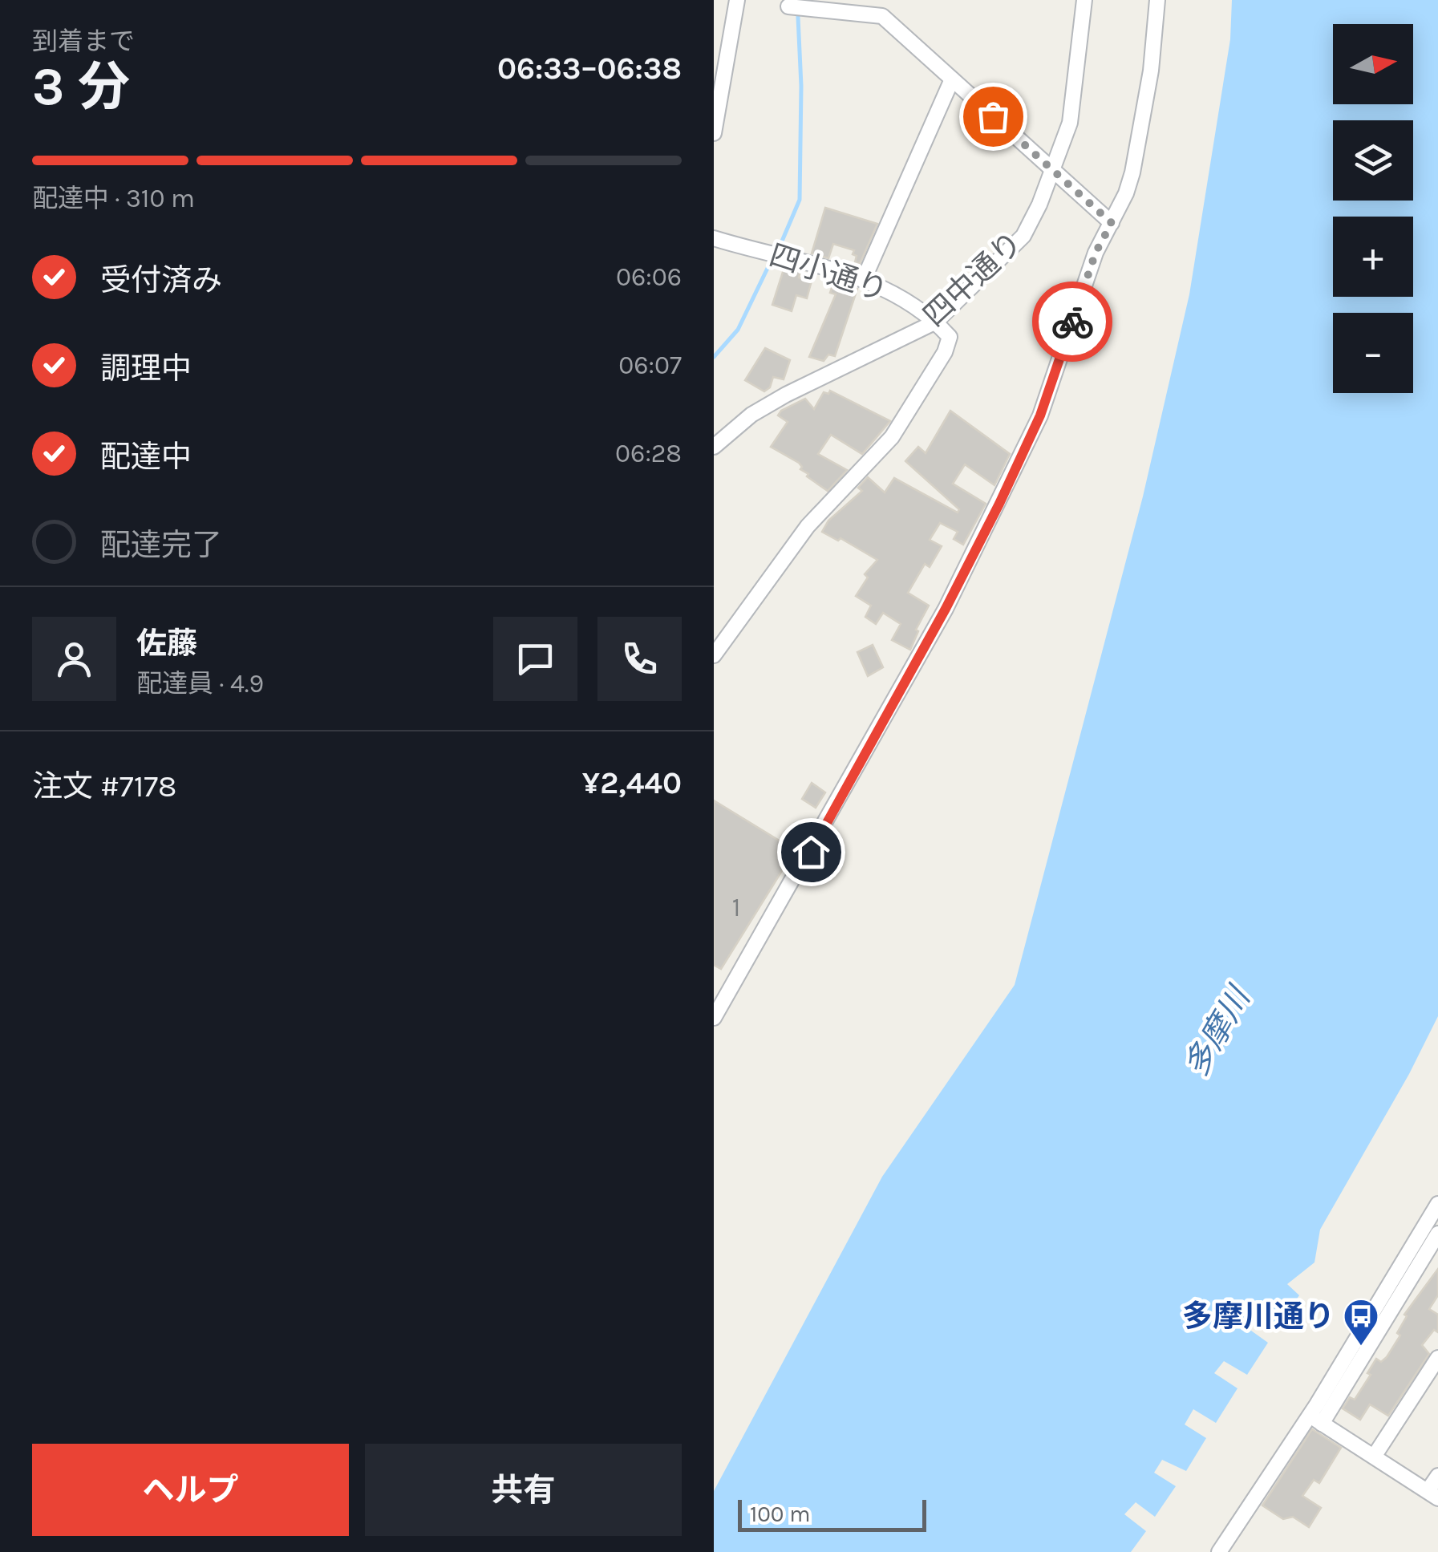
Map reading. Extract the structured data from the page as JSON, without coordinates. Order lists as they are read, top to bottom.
{
  "streets": {
    "street": ["四小通り", "四中通り"]
  },
  "crossings": [
    ["四小通り", "四中通り"]
  ],
  "water": ["多摩川"],
  "places": {
    "bus stop": ["多摩川通り"]
  },
  "house_numbers": ["1"],
  "scale_bar": "100 m",
  "north": "right",
  "page": {
    "heading": ["3 分", "到着まで", "06:33–06:38"],
    "panel": [
      "佐藤",
      "配達員 · 4.9",
      "注文 #7178",
      "¥2,440"
    ],
    "map_buttons": ["+", "−"],
    "bar": "配達中 · 310 m",
    "list": [
      ["受付済み", "06:06"],
      ["調理中", "06:07"],
      ["配達中", "06:28"],
      "配達完了"
    ],
    "buttons": ["ヘルプ", "共有"],
    "scale": "100 m"
  }
}
